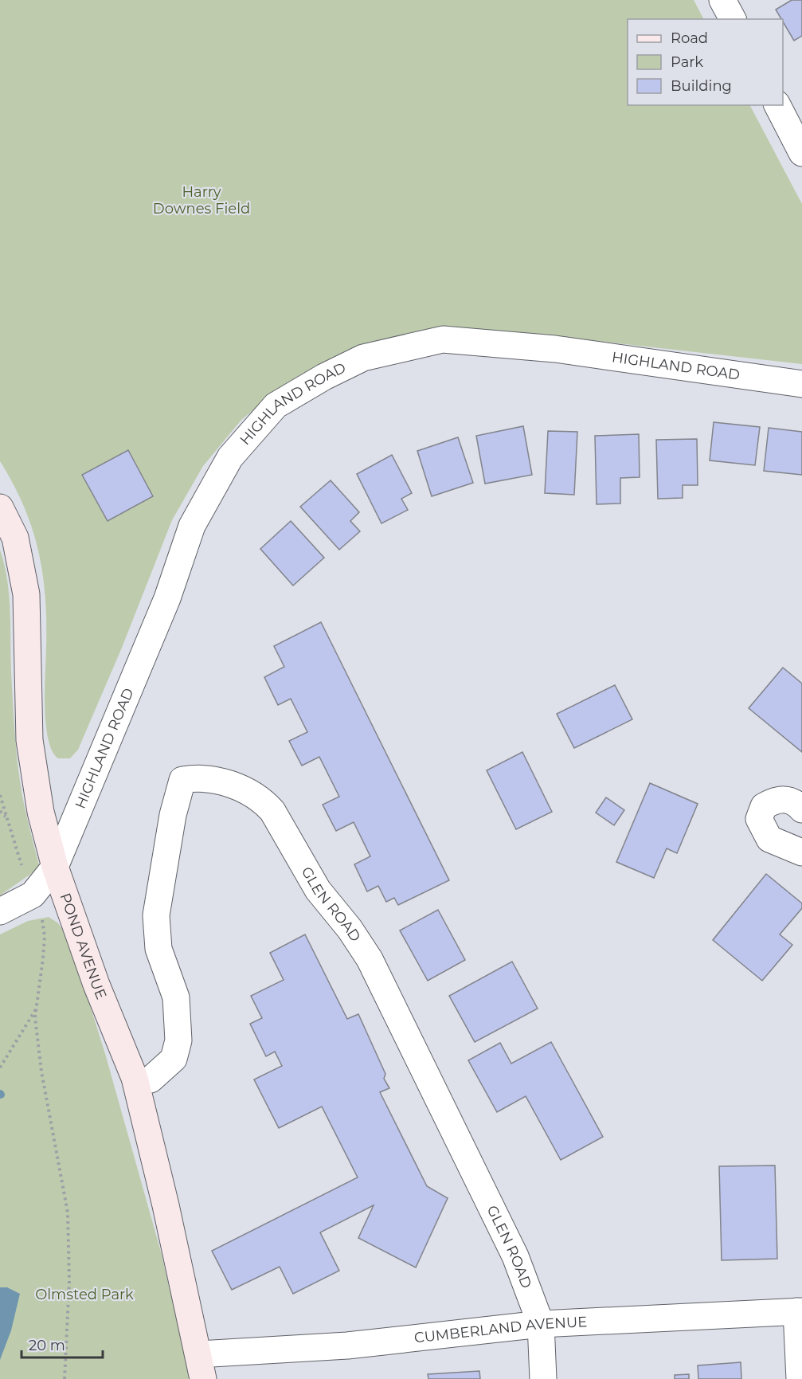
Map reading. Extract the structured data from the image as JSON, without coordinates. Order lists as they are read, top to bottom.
{
  "streets": {
    "main road": ["POND AVENUE"],
    "street": ["HIGHLAND ROAD", "GLEN ROAD", "CUMBERLAND AVENUE"]
  },
  "crossings": [
    ["HIGHLAND ROAD", "POND AVENUE"],
    ["GLEN ROAD", "CUMBERLAND AVENUE"],
    ["POND AVENUE", "CUMBERLAND AVENUE"]
  ],
  "parks": ["Harry Downes Field", "Olmsted Park"],
  "legend": ["Road", "Park", "Building"],
  "scale_bar": "20 m"
}
